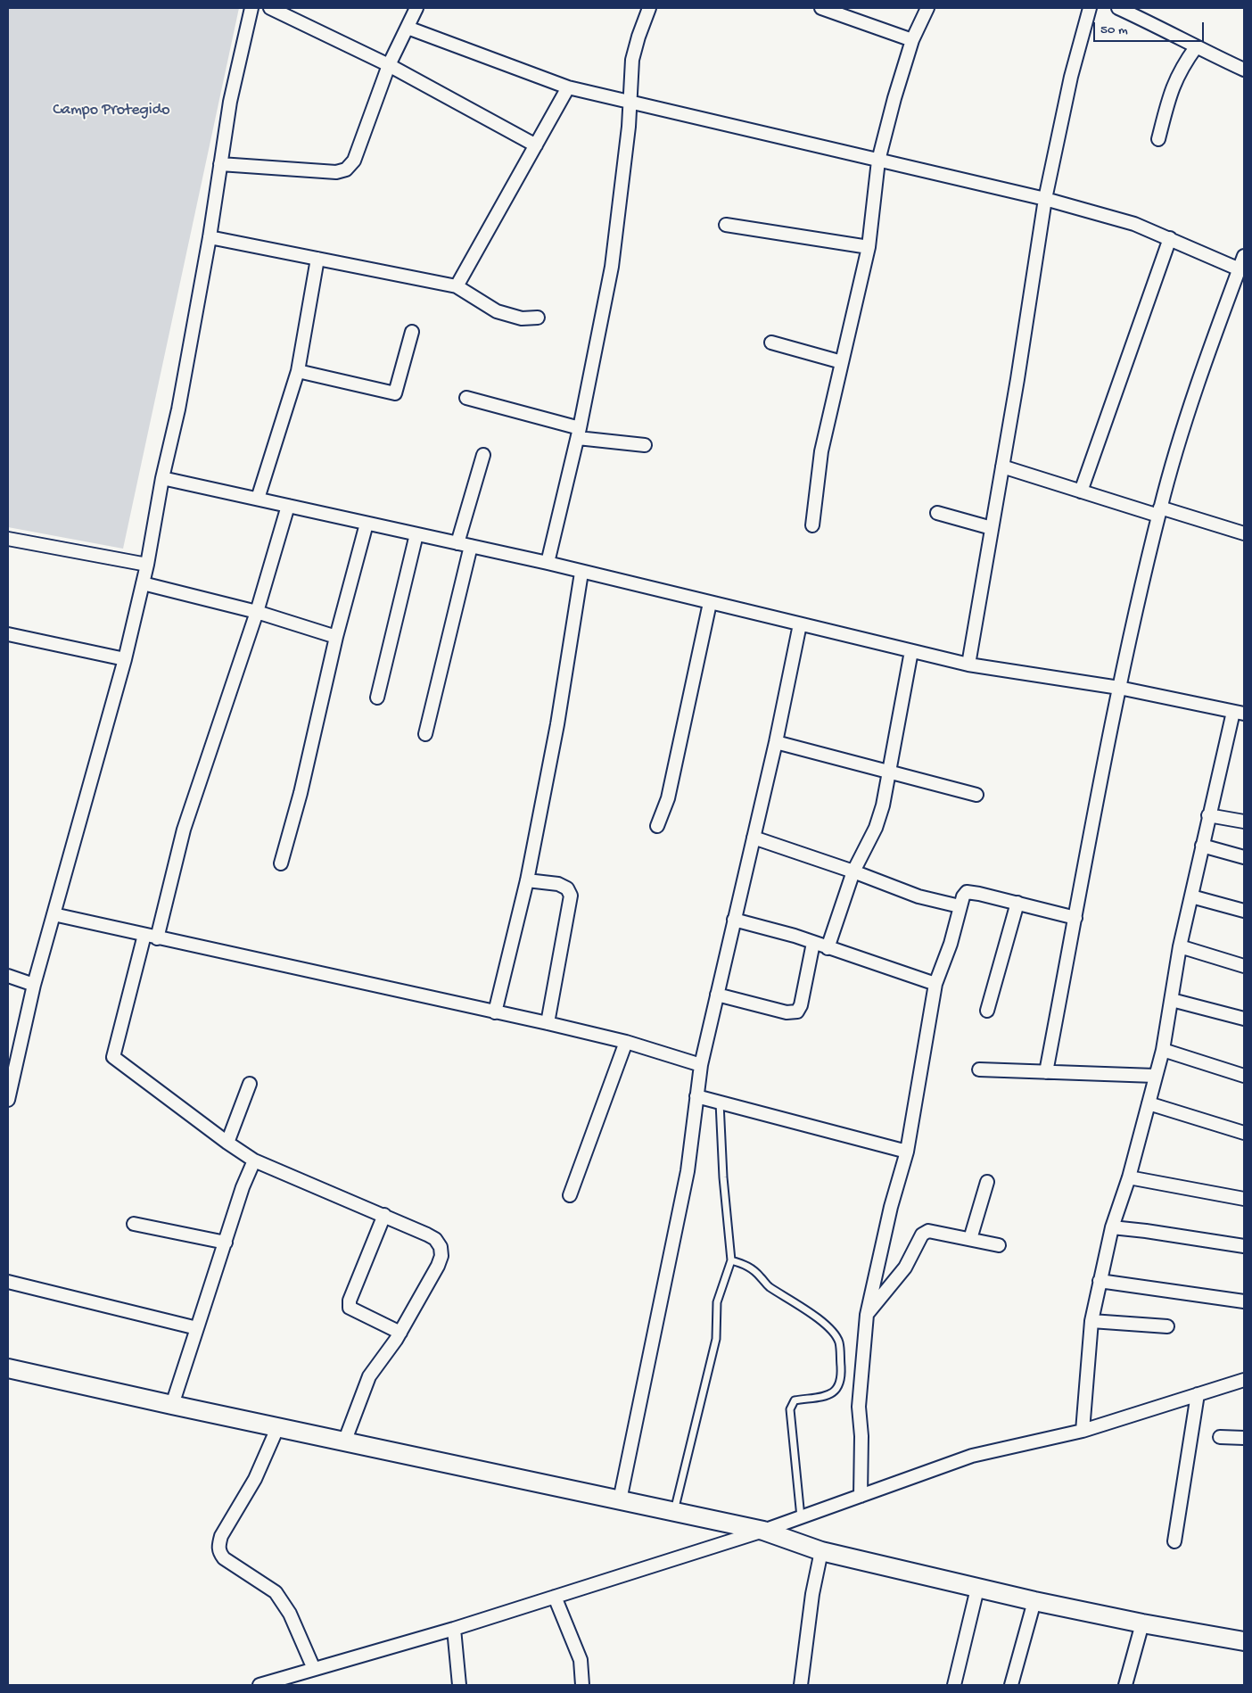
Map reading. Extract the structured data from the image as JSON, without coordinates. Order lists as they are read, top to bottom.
{
  "parks": ["Campo Protegido"],
  "scale_bar": "50 m"
}
